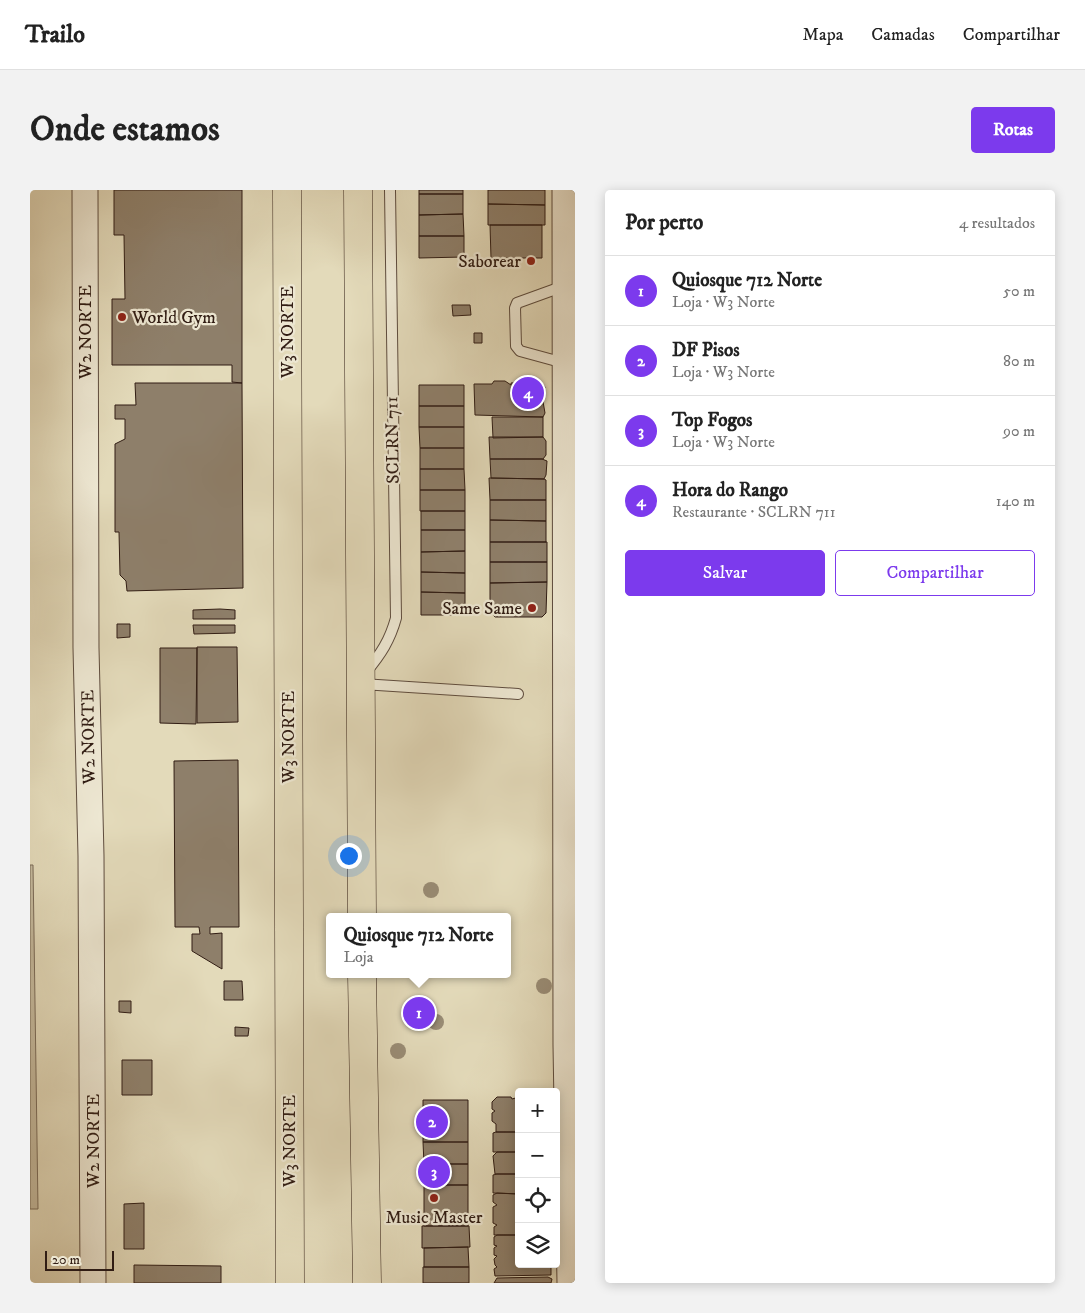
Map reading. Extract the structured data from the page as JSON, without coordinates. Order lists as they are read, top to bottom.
{
  "streets": {
    "main road": ["W3 NORTE"],
    "street": ["W2 NORTE"],
    "lane": ["SCLRN 711"]
  },
  "places": [
    "Saborear",
    "World Gym",
    "Same Same",
    "Music Master"
  ],
  "scale_bar": "20 m",
  "page": {
    "header": "Trailo",
    "nav": ["Mapa", "Camadas", "Compartilhar"],
    "buttons": [
      "Rotas",
      ["Salvar", "Compartilhar"]
    ],
    "title": "Onde estamos",
    "heading": ["Por perto", "4 resultados"],
    "list": [
      {
        "mark": "1",
        "name": "Quiosque 712 Norte",
        "note": "Loja · W3 Norte",
        "value": "50 m"
      },
      {
        "mark": "2",
        "name": "DF Pisos",
        "note": "Loja · W3 Norte",
        "value": "80 m"
      },
      {
        "mark": "3",
        "name": "Top Fogos",
        "note": "Loja · W3 Norte",
        "value": "90 m"
      },
      {
        "mark": "4",
        "name": "Hora do Rango",
        "note": "Restaurante · SCLRN 711",
        "value": "140 m"
      }
    ],
    "pins": [
      "4",
      "1",
      "2",
      "3"
    ],
    "popup": ["Quiosque 712 Norte", "Loja"],
    "map_buttons": ["+", "−"],
    "scale": "20 m"
  }
}
